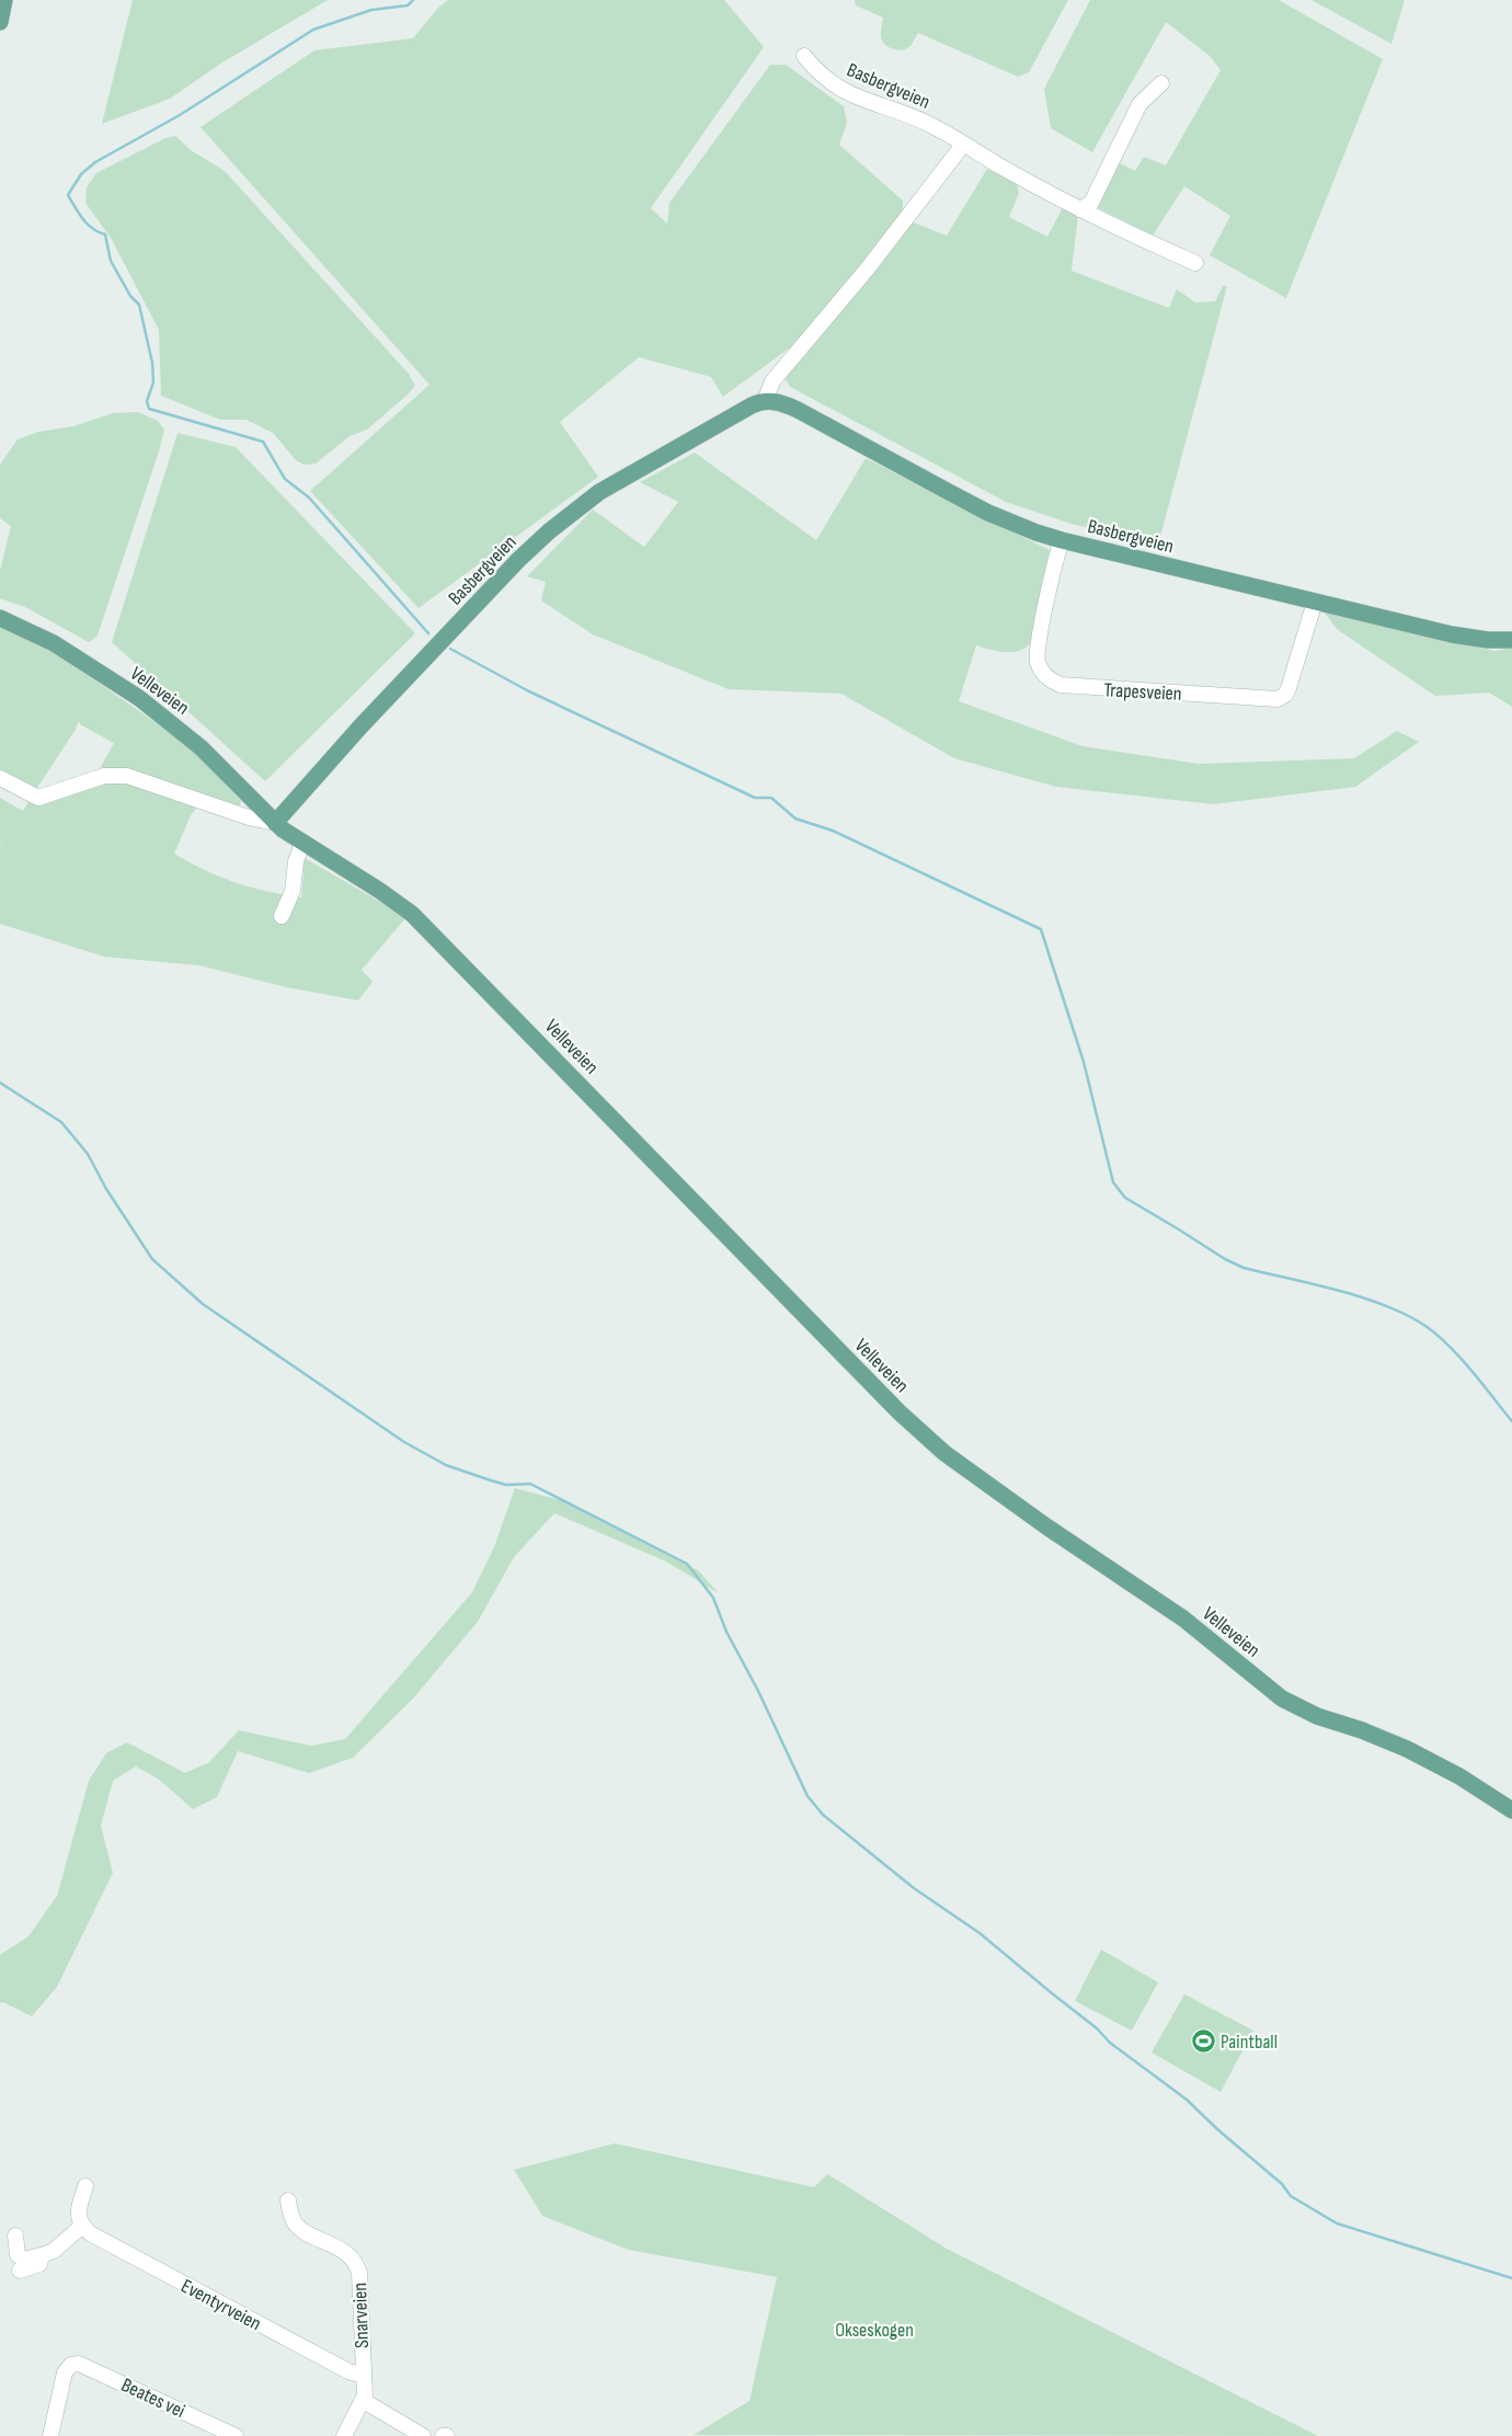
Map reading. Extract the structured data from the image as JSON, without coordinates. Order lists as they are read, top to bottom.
{
  "streets": {
    "main road": ["Basbergveien", "Velleveien"],
    "street": [
      "Trapesveien",
      "Eventyrveien",
      "Snarveien",
      "Beates vei"
    ]
  },
  "crossings": [
    ["Basbergveien", "Velleveien"],
    ["Basbergveien", "Trapesveien"],
    ["Eventyrveien", "Snarveien"]
  ],
  "parks": ["Okseskogen"],
  "places": {
    "sports": ["Paintball"]
  }
}
